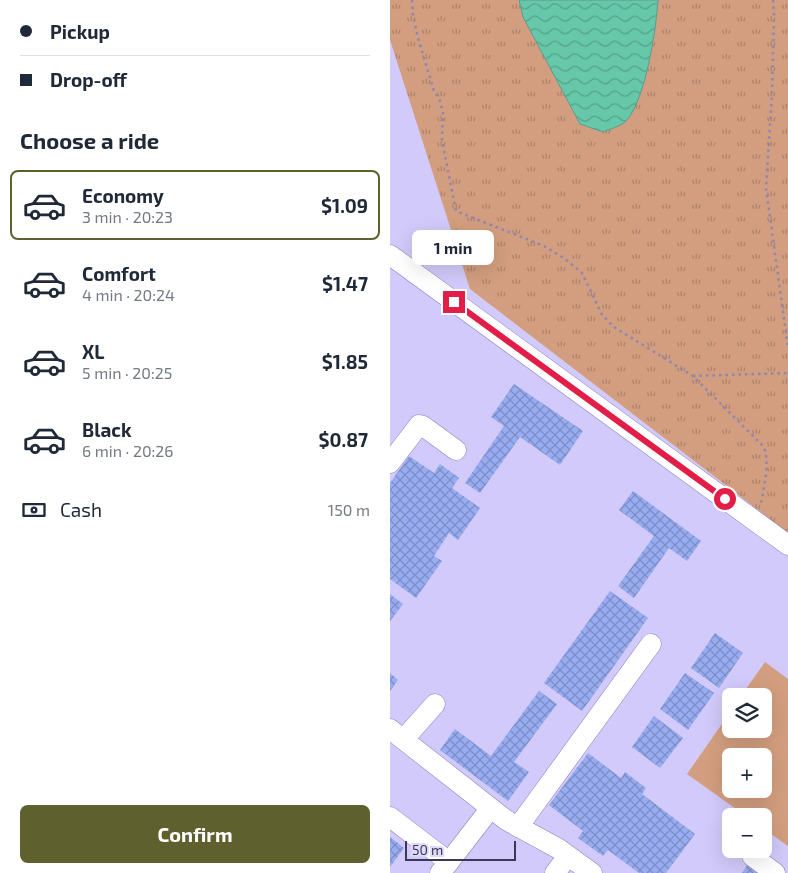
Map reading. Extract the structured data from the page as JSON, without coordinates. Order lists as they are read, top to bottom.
{
  "scale_bar": "50 m",
  "page": {
    "banner": ["Pickup", "Drop-off"],
    "heading": "Choose a ride",
    "list": [
      {
        "name": "Economy",
        "note": "3 min · 20:23",
        "value": "$1.09"
      },
      {
        "name": "Comfort",
        "note": "4 min · 20:24",
        "value": "$1.47"
      },
      {
        "name": "XL",
        "note": "5 min · 20:25",
        "value": "$1.85"
      },
      {
        "name": "Black",
        "note": "6 min · 20:26",
        "value": "$0.87"
      }
    ],
    "bubble": "1 min",
    "pay": ["Cash", "150 m"],
    "map_buttons": ["+", "−"],
    "buttons": "Confirm",
    "scale": "50 m"
  }
}
